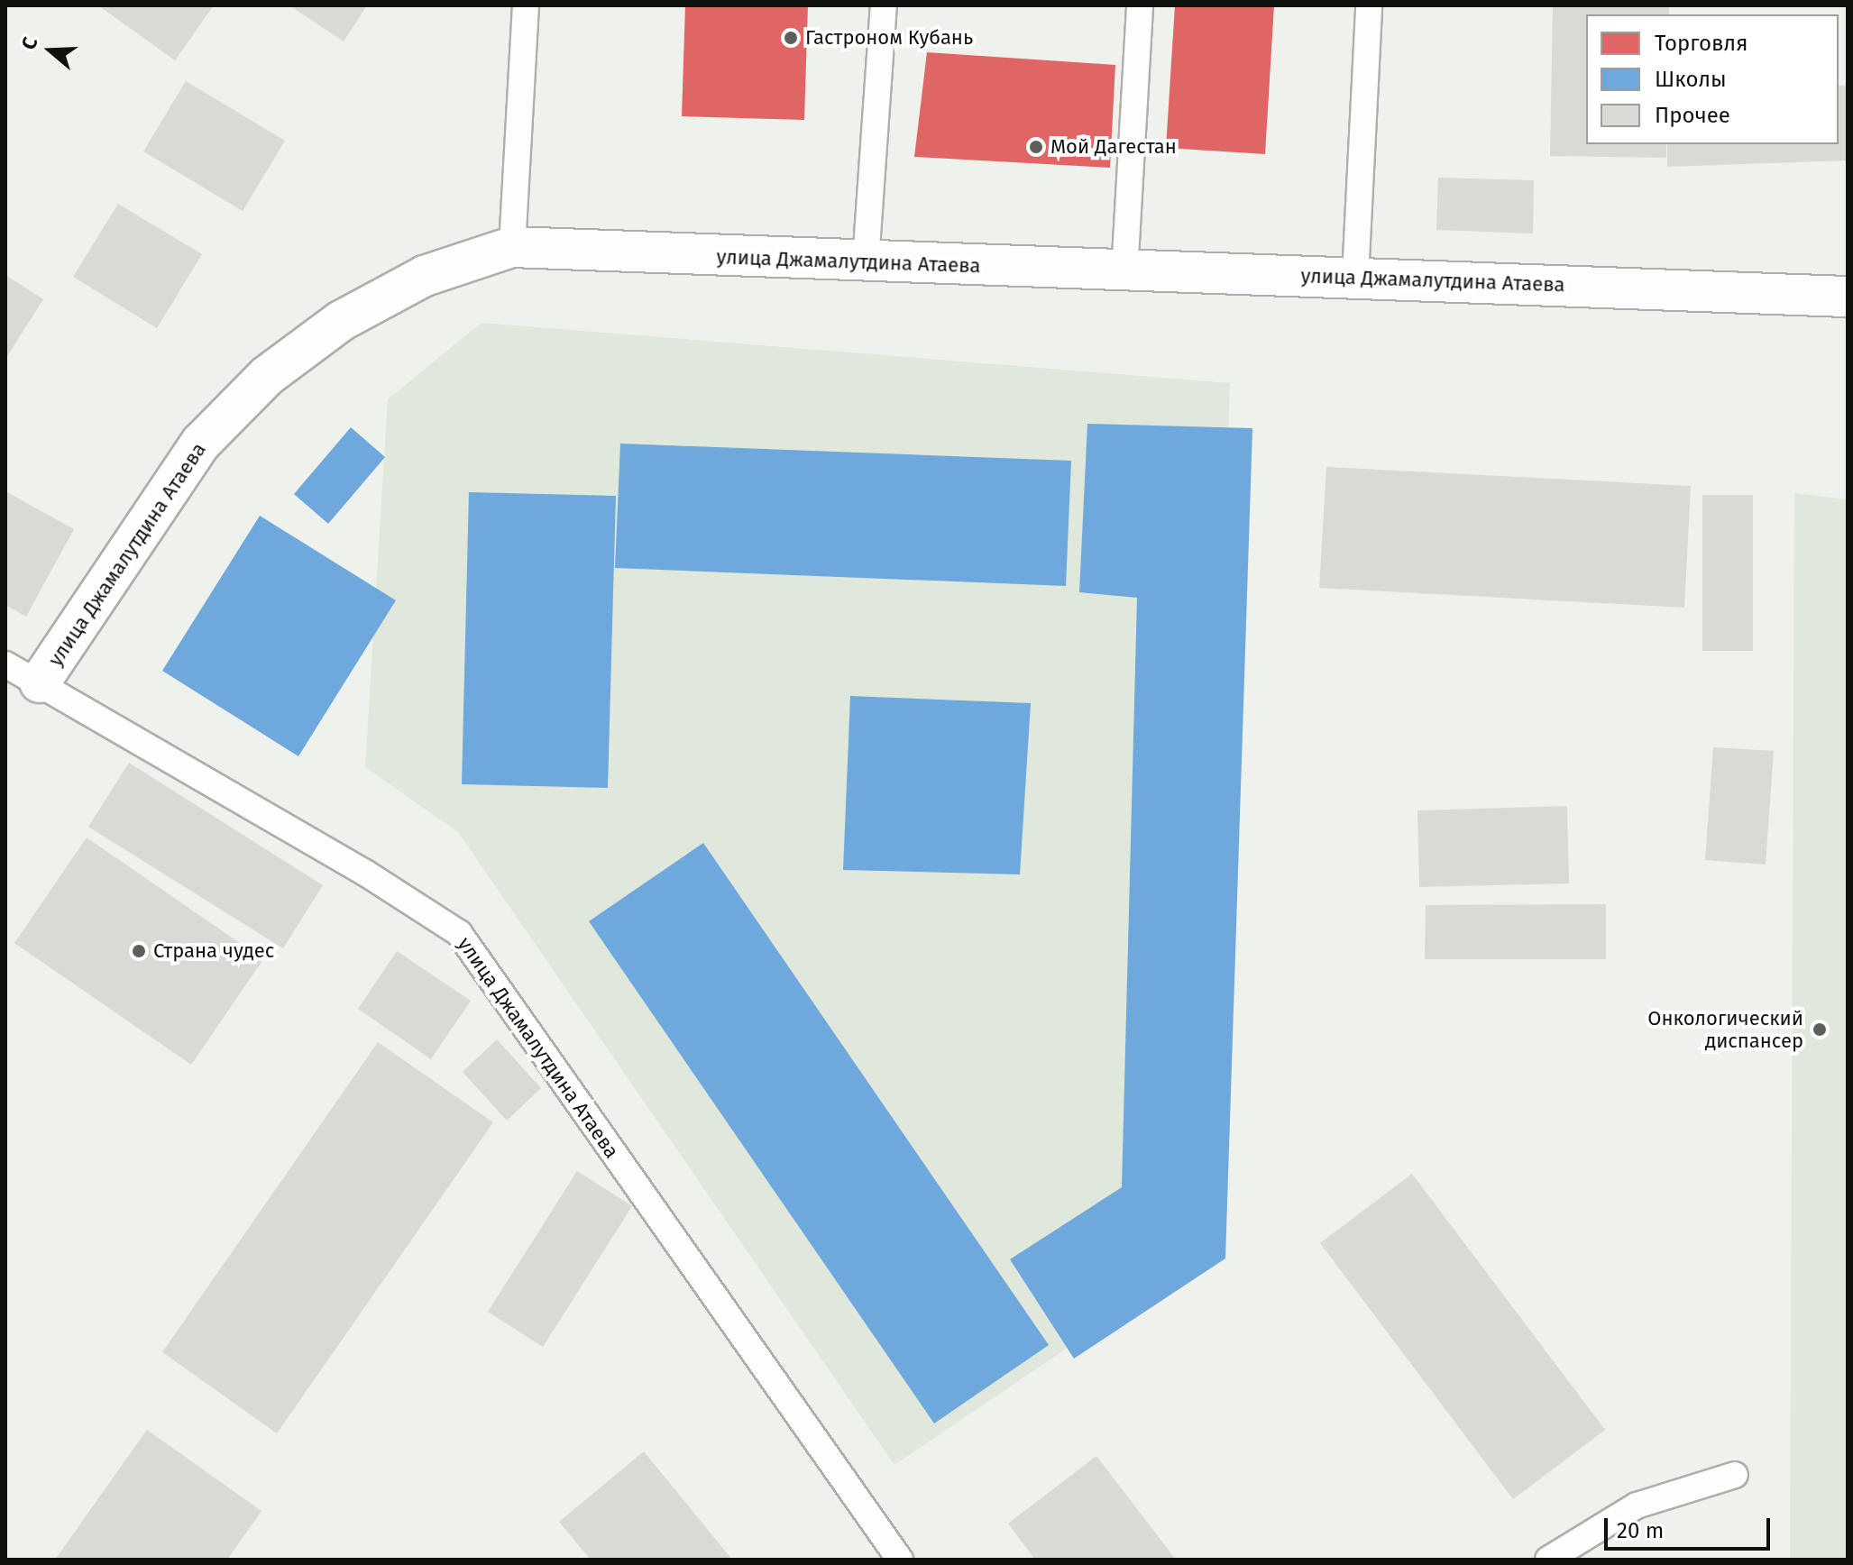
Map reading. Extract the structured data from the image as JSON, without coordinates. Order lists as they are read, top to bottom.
{
  "streets": {
    "street": ["улица Джамалутдина Атаева"]
  },
  "places": [
    "Гастроном Кубань",
    "Мой Дагестан",
    "Страна чудес",
    "Онкологический диспансер"
  ],
  "legend": ["Торговля", "Школы", "Прочее"],
  "scale_bar": "20 m",
  "north": "left"
}
